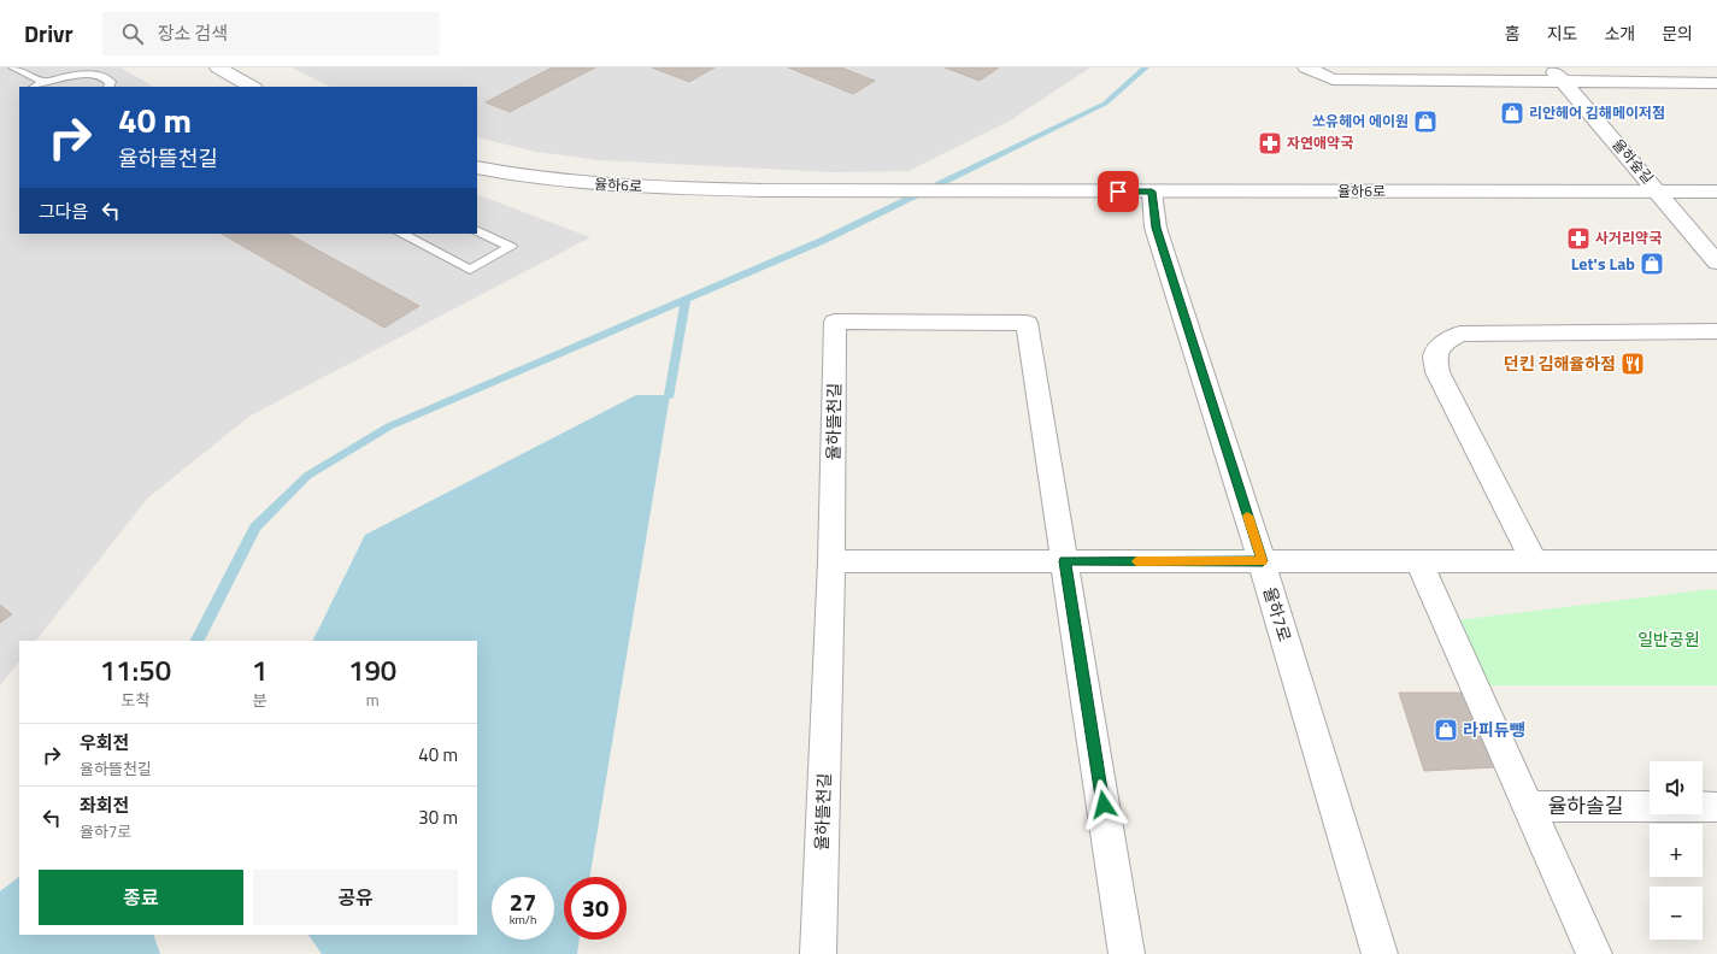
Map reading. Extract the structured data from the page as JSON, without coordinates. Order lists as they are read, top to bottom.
{
  "streets": {
    "street": [
      "율하숲길",
      "율하6로",
      "율하뜰천길",
      "율하7로",
      "율하솔길"
    ]
  },
  "crossings": [
    ["율하숲길", "율하6로"],
    ["율하6로", "율하7로"]
  ],
  "parks": ["일반공원"],
  "places": {
    "shop": [
      "리안헤어 김해메이저점",
      "쏘유헤어 에이원",
      "Let's Lab",
      "라피듀뺑"
    ],
    "pharmacy": ["자연애약국", "사거리약국"],
    "restaurant": ["던킨 김해율하점"]
  },
  "page": {
    "header": "Drivr",
    "search": "장소 검색",
    "nav": [
      "홈",
      "지도",
      "소개",
      "문의"
    ],
    "turn": ["40 m", "율하뜰천길"],
    "then": "그다음",
    "eta": [
      "11:50",
      "도착",
      "1",
      "분",
      "190",
      "m"
    ],
    "list": [
      {
        "name": "우회전",
        "note": "율하뜰천길",
        "value": "40 m"
      },
      {
        "name": "좌회전",
        "note": "율하7로",
        "value": "30 m"
      }
    ],
    "map_buttons": ["+", "−"],
    "buttons": ["종료", "공유"],
    "speed": "27 km/h",
    "limit": "30"
  }
}
